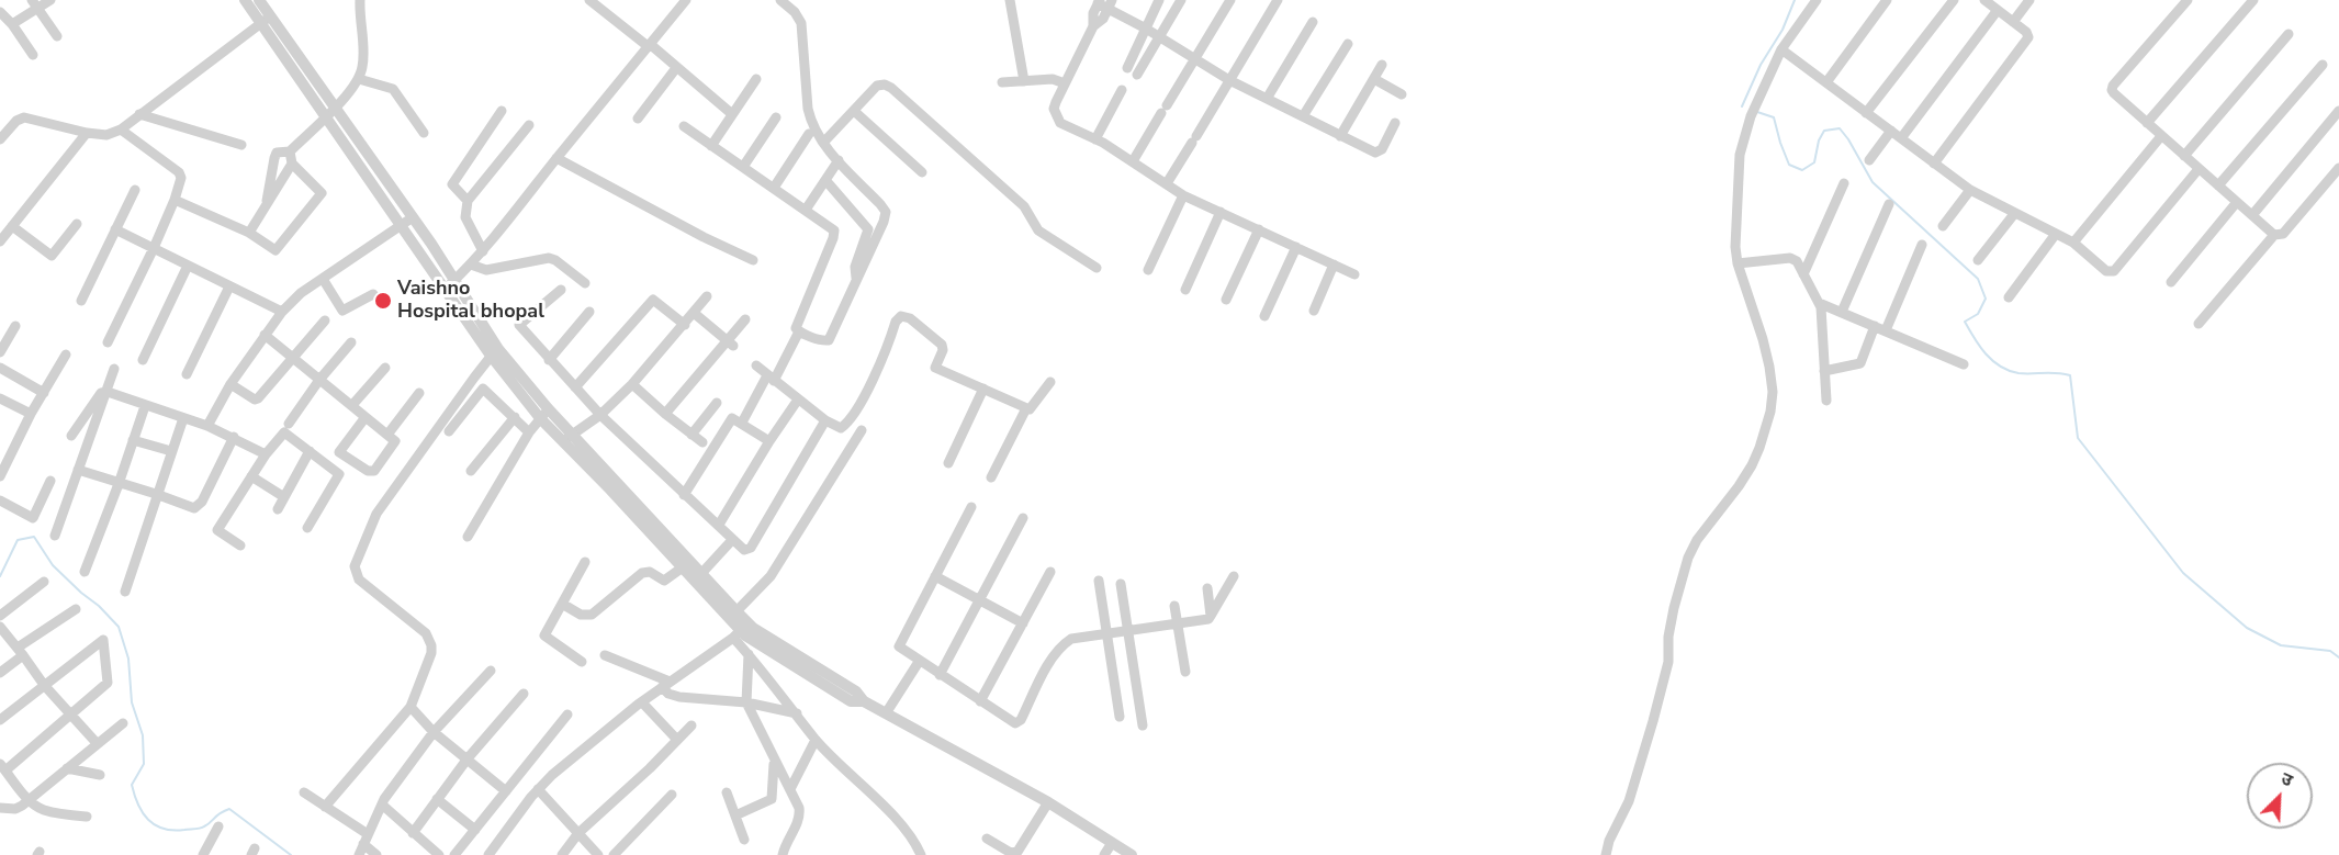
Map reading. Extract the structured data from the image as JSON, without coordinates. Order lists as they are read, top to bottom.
{
  "places": ["Vaishno Hospital bhopal"],
  "north": "top right"
}
